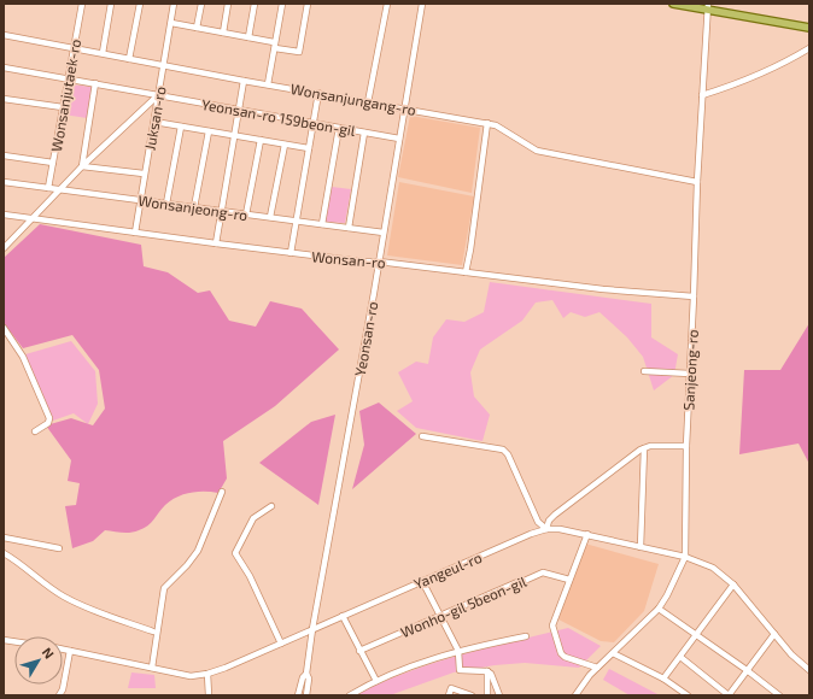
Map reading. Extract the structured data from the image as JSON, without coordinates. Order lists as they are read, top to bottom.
{
  "streets": {
    "street": [
      "Wonsanjutaek-ro",
      "Wonsanjungang-ro",
      "Yeonsan-ro 159beon-gil",
      "Juksan-ro",
      "Wonsanjeong-ro",
      "Wonsan-ro",
      "Yeonsan-ro",
      "Sanjeong-ro",
      "Yangeul-ro",
      "Wonho-gil 5beon-gil"
    ]
  },
  "crossings": [
    ["Wonsanjutaek-ro", "Wonsanjungang-ro"],
    ["Wonsanjutaek-ro", "Yeonsan-ro 159beon-gil"],
    ["Wonsanjutaek-ro", "Wonsanjeong-ro"],
    ["Wonsanjungang-ro", "Juksan-ro"],
    ["Wonsanjungang-ro", "Yeonsan-ro"],
    ["Wonsanjungang-ro", "Sanjeong-ro"],
    ["Yeonsan-ro 159beon-gil", "Juksan-ro"],
    ["Yeonsan-ro 159beon-gil", "Yeonsan-ro"],
    ["Juksan-ro", "Wonsanjeong-ro"],
    ["Juksan-ro", "Wonsan-ro"],
    ["Wonsanjeong-ro", "Yeonsan-ro"],
    ["Wonsan-ro", "Yeonsan-ro"],
    ["Wonsan-ro", "Sanjeong-ro"],
    ["Yeonsan-ro", "Yangeul-ro"],
    ["Sanjeong-ro", "Yangeul-ro"]
  ],
  "north": "top right"
}
